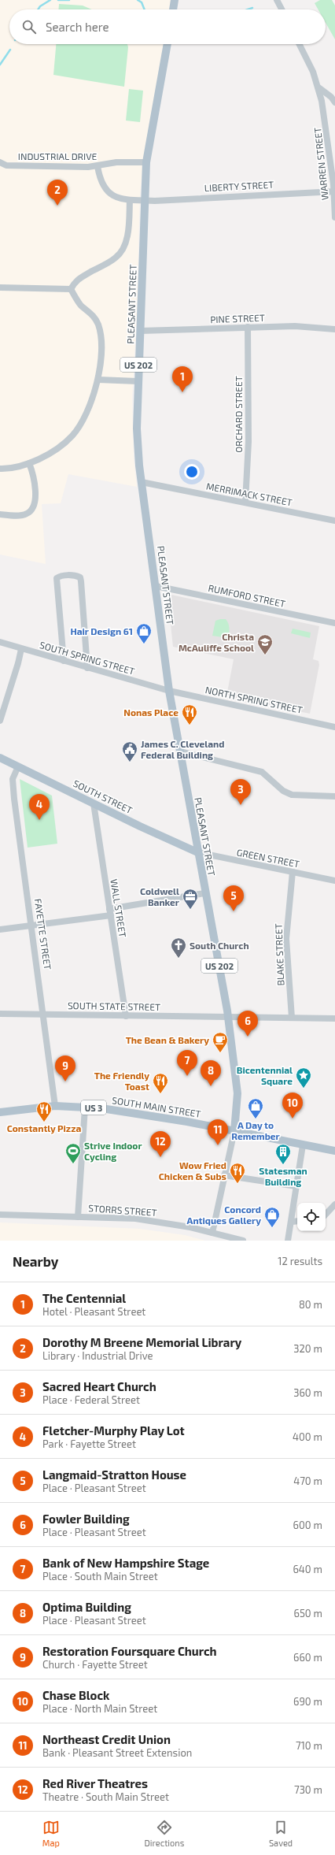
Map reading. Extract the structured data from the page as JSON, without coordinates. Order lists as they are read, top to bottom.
{
  "streets": {
    "main road": [
      "PLEASANT STREET",
      "US 202",
      "SOUTH STREET",
      "SOUTH MAIN STREET",
      "US 3"
    ],
    "street": [
      "INDUSTRIAL DRIVE",
      "WARREN STREET",
      "LIBERTY STREET",
      "PINE STREET",
      "ORCHARD STREET",
      "MERRIMACK STREET",
      "RUMFORD STREET",
      "SOUTH SPRING STREET",
      "NORTH SPRING STREET",
      "GREEN STREET",
      "WALL STREET",
      "FAYETTE STREET",
      "BLAKE STREET",
      "SOUTH STATE STREET",
      "STORRS STREET"
    ]
  },
  "crossings": [
    ["INDUSTRIAL DRIVE", "LIBERTY STREET"],
    ["INDUSTRIAL DRIVE", "PLEASANT STREET"],
    ["WARREN STREET", "LIBERTY STREET"],
    ["LIBERTY STREET", "PLEASANT STREET"],
    ["PLEASANT STREET", "PINE STREET"],
    ["PLEASANT STREET", "MERRIMACK STREET"],
    ["PLEASANT STREET", "RUMFORD STREET"],
    ["PLEASANT STREET", "SOUTH SPRING STREET"],
    ["PLEASANT STREET", "NORTH SPRING STREET"],
    ["PLEASANT STREET", "SOUTH STREET"],
    ["PLEASANT STREET", "GREEN STREET"],
    ["PLEASANT STREET", "SOUTH STATE STREET"],
    ["PLEASANT STREET", "SOUTH MAIN STREET"],
    ["PLEASANT STREET", "US 3"],
    ["PINE STREET", "ORCHARD STREET"],
    ["ORCHARD STREET", "MERRIMACK STREET"],
    ["SOUTH SPRING STREET", "NORTH SPRING STREET"],
    ["SOUTH STREET", "GREEN STREET"],
    ["SOUTH STREET", "WALL STREET"],
    ["SOUTH STREET", "FAYETTE STREET"],
    ["GREEN STREET", "BLAKE STREET"],
    ["WALL STREET", "SOUTH STATE STREET"],
    ["FAYETTE STREET", "SOUTH STATE STREET"],
    ["FAYETTE STREET", "SOUTH MAIN STREET"],
    ["BLAKE STREET", "SOUTH STATE STREET"],
    ["SOUTH MAIN STREET", "US 3"]
  ],
  "places": {
    "shop": ["Hair Design 61", "A Day to Remember", "Concord Antiques Gallery"],
    "school or university": ["Christa McAuliffe School"],
    "restaurant": [
      "Nonas Place",
      "The Friendly Toast",
      "Constantly Pizza",
      "Wow Fried Chicken & Subs"
    ],
    "public building": ["James C. Cleveland Federal Building"],
    "office": ["Coldwell Banker"],
    "church": ["South Church"],
    "cafe": ["The Bean & Bakery"],
    "place": ["Bicentennial Square"],
    "sports": ["Strive Indoor Cycling"],
    "building": ["Statesman Building"]
  },
  "page": {
    "search": "Search here",
    "pins": [
      "2",
      "1",
      "3",
      "4",
      "5",
      "6",
      "7",
      "9",
      "8",
      "10",
      "11",
      "12"
    ],
    "heading": ["Nearby", "12 results"],
    "list": [
      {
        "mark": "1",
        "name": "The Centennial",
        "note": "Hotel · Pleasant Street",
        "value": "80 m"
      },
      {
        "mark": "2",
        "name": "Dorothy M Breene Memorial Library",
        "note": "Library · Industrial Drive",
        "value": "320 m"
      },
      {
        "mark": "3",
        "name": "Sacred Heart Church",
        "note": "Place · Federal Street",
        "value": "360 m"
      },
      {
        "mark": "4",
        "name": "Fletcher-Murphy Play Lot",
        "note": "Park · Fayette Street",
        "value": "400 m"
      },
      {
        "mark": "5",
        "name": "Langmaid-Stratton House",
        "note": "Place · Pleasant Street",
        "value": "470 m"
      },
      {
        "mark": "6",
        "name": "Fowler Building",
        "note": "Place · Pleasant Street",
        "value": "600 m"
      },
      {
        "mark": "7",
        "name": "Bank of New Hampshire Stage",
        "note": "Place · South Main Street",
        "value": "640 m"
      },
      {
        "mark": "8",
        "name": "Optima Building",
        "note": "Place · Pleasant Street",
        "value": "650 m"
      },
      {
        "mark": "9",
        "name": "Restoration Foursquare Church",
        "note": "Church · Fayette Street",
        "value": "660 m"
      },
      {
        "mark": "10",
        "name": "Chase Block",
        "note": "Place · North Main Street",
        "value": "690 m"
      },
      {
        "mark": "11",
        "name": "Northeast Credit Union",
        "note": "Bank · Pleasant Street Extension",
        "value": "710 m"
      },
      {
        "mark": "12",
        "name": "Red River Theatres",
        "note": "Theatre · South Main Street",
        "value": "730 m"
      }
    ],
    "nav": ["Map", "Directions", "Saved"]
  }
}
